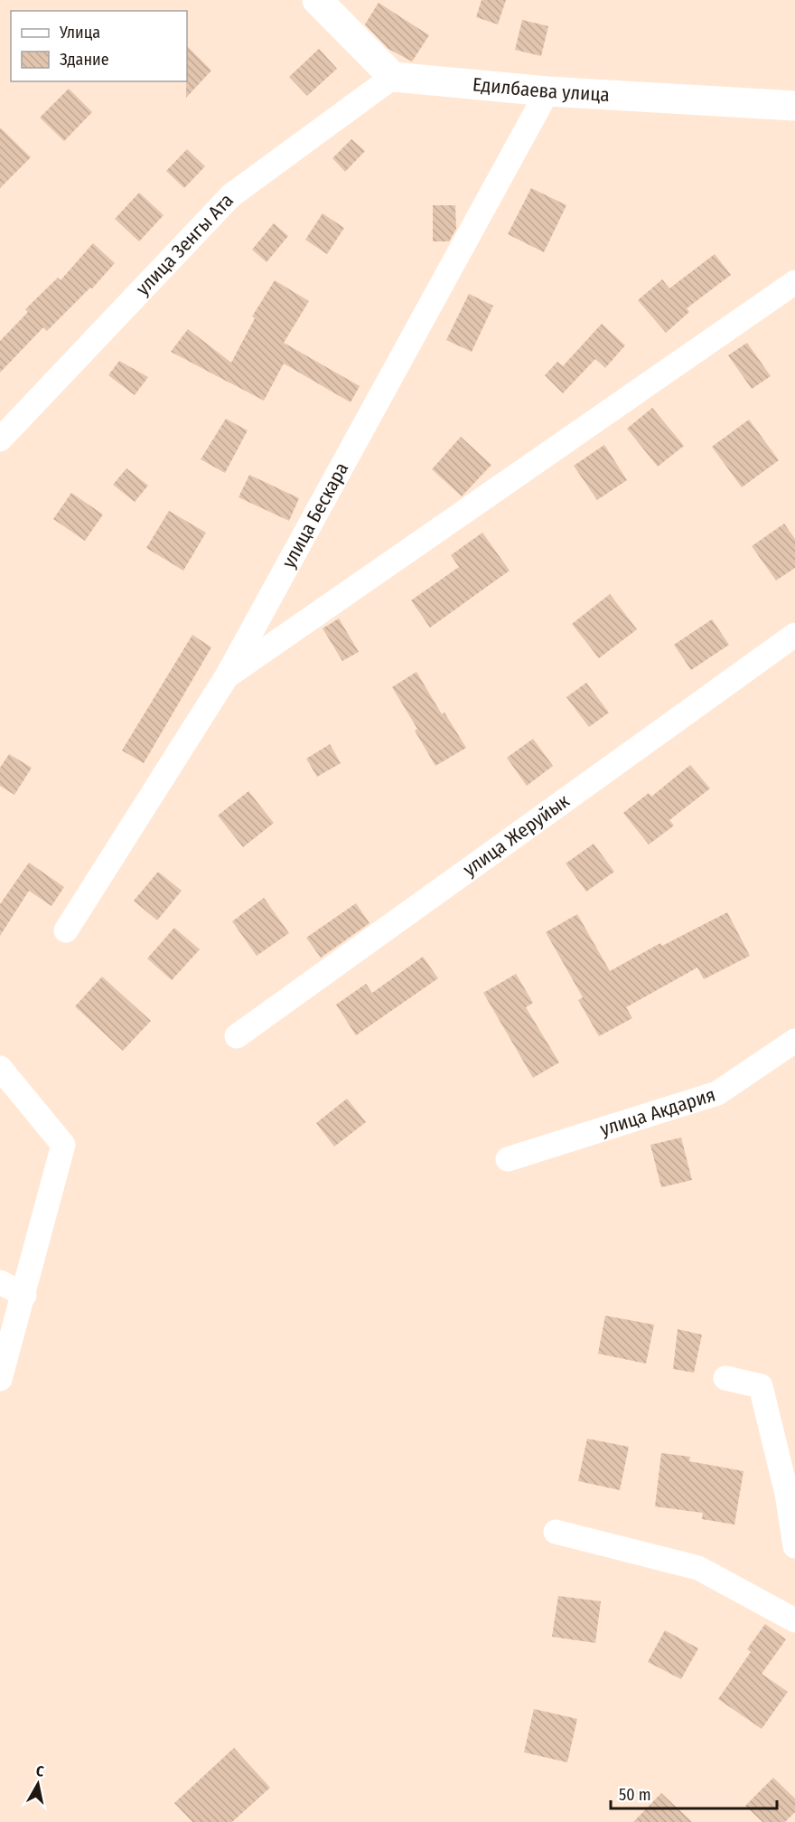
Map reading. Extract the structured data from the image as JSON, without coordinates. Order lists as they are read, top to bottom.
{
  "streets": {
    "street": [
      "Едилбаева улица",
      "улица Зенгы Ата",
      "улица Бескара",
      "улица Жеруйык",
      "улица Акдария"
    ]
  },
  "crossings": [
    ["Едилбаева улица", "улица Зенгы Ата"],
    ["Едилбаева улица", "улица Бескара"]
  ],
  "legend": ["Улица", "Здание"],
  "scale_bar": "50 m",
  "north": "top"
}
